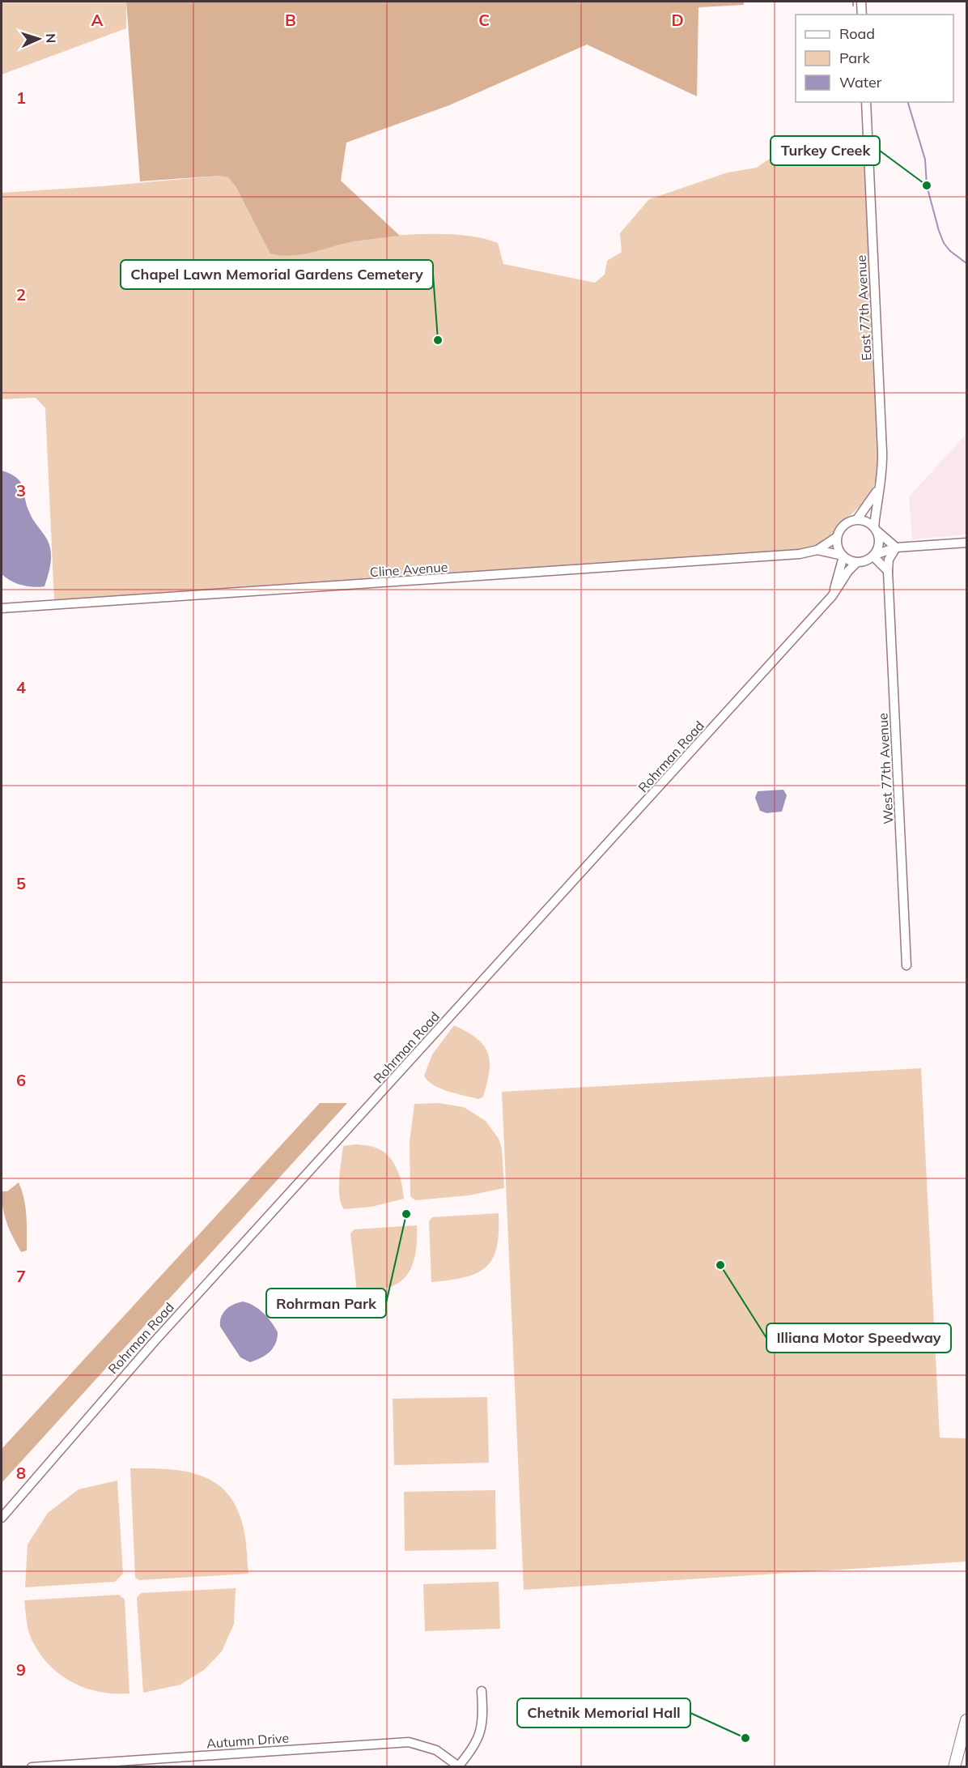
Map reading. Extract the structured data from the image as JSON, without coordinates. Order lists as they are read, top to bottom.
{
  "streets": {
    "street": [
      "East 77th Avenue",
      "Cline Avenue",
      "Rohrman Road",
      "West 77th Avenue",
      "Autumn Drive"
    ]
  },
  "crossings": [
    ["East 77th Avenue", "Cline Avenue"],
    ["East 77th Avenue", "Rohrman Road"],
    ["Cline Avenue", "Rohrman Road"]
  ],
  "places": [
    "Turkey Creek",
    "Chapel Lawn Memorial Gardens Cemetery",
    "Rohrman Park",
    "Illiana Motor Speedway",
    "Chetnik Memorial Hall"
  ],
  "legend": ["Road", "Park", "Water"],
  "north": "right",
  "grid": {
    "columns": [
      "A",
      "B",
      "C",
      "D"
    ],
    "rows": [
      "1",
      "2",
      "3",
      "4",
      "5",
      "6",
      "7",
      "8",
      "9"
    ]
  }
}
